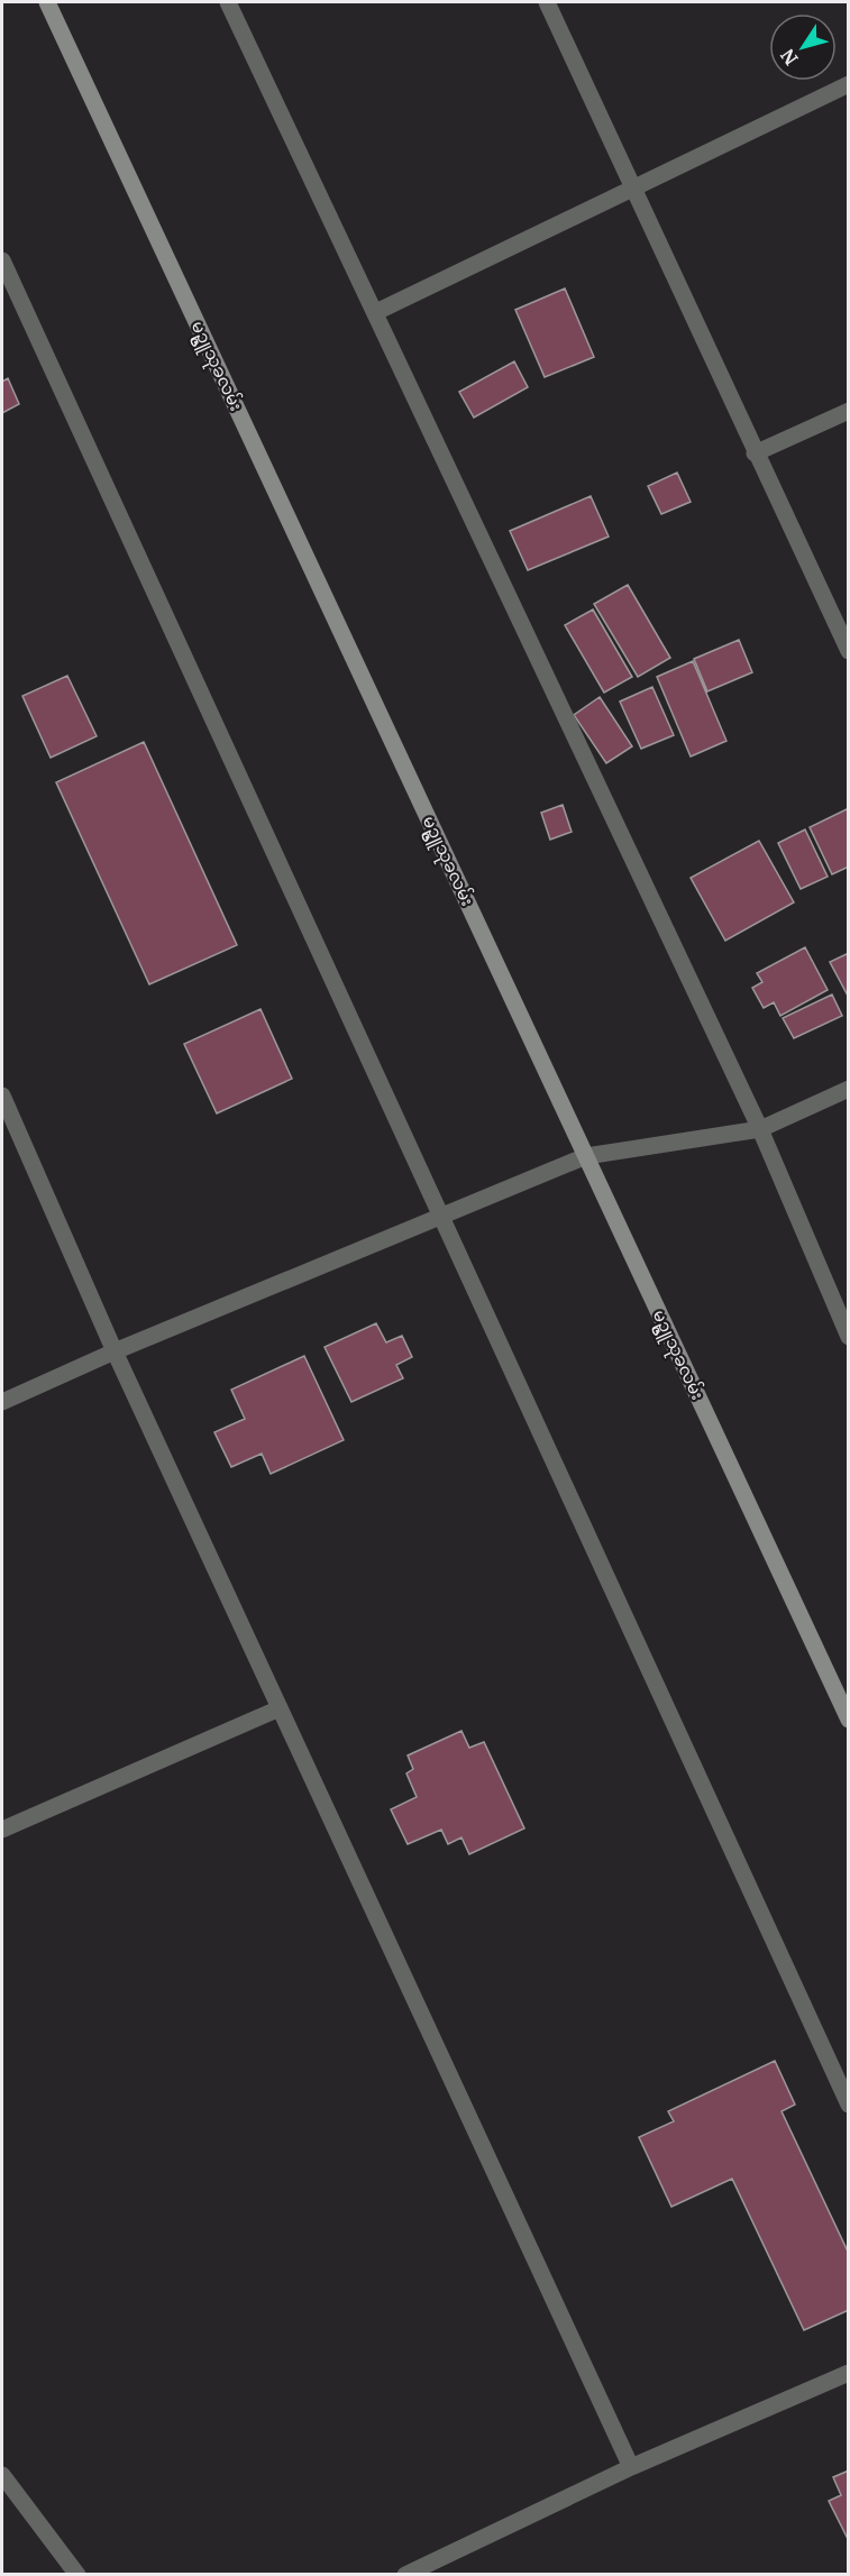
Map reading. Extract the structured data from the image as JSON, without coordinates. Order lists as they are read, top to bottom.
{
  "streets": {
    "street": ["မဥ္ဇူသုခလမ်း"]
  },
  "north": "bottom left"
}
